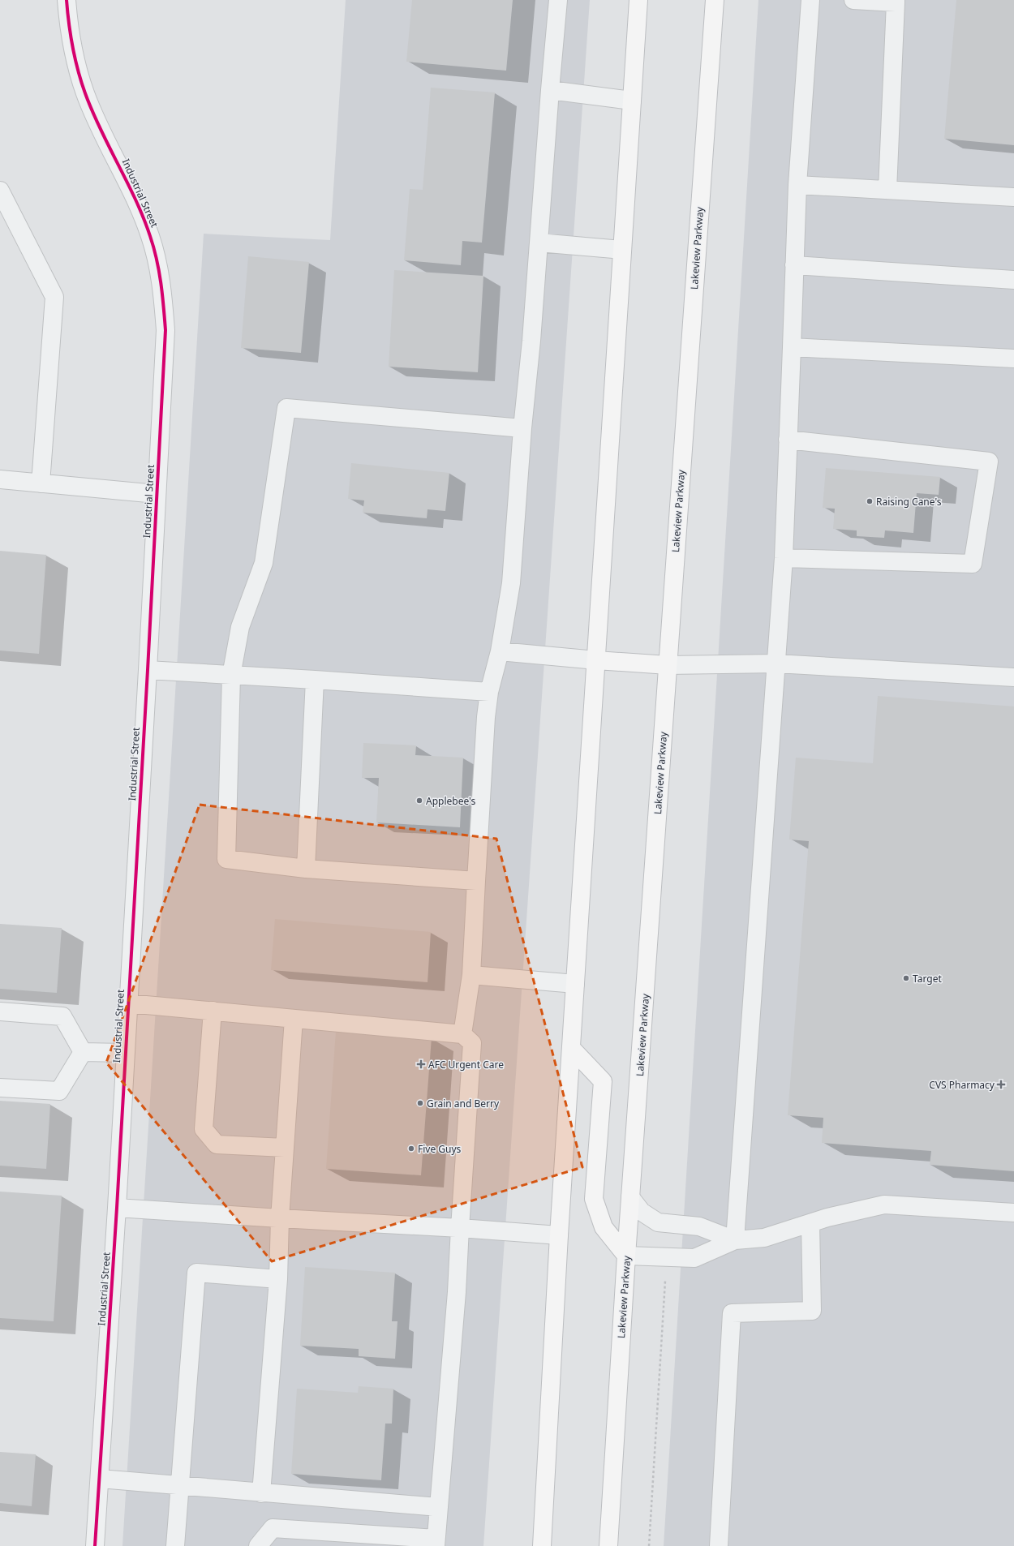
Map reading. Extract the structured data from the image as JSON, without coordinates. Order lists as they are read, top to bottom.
{
  "streets": {
    "main road": ["Lakeview Parkway"],
    "street": ["Industrial Street"]
  },
  "places": {
    "other": [
      "Raising Cane's",
      "Applebee's",
      "Target",
      "Grain and Berry",
      "Five Guys"
    ],
    "health": ["AFC Urgent Care", "CVS Pharmacy"]
  }
}
